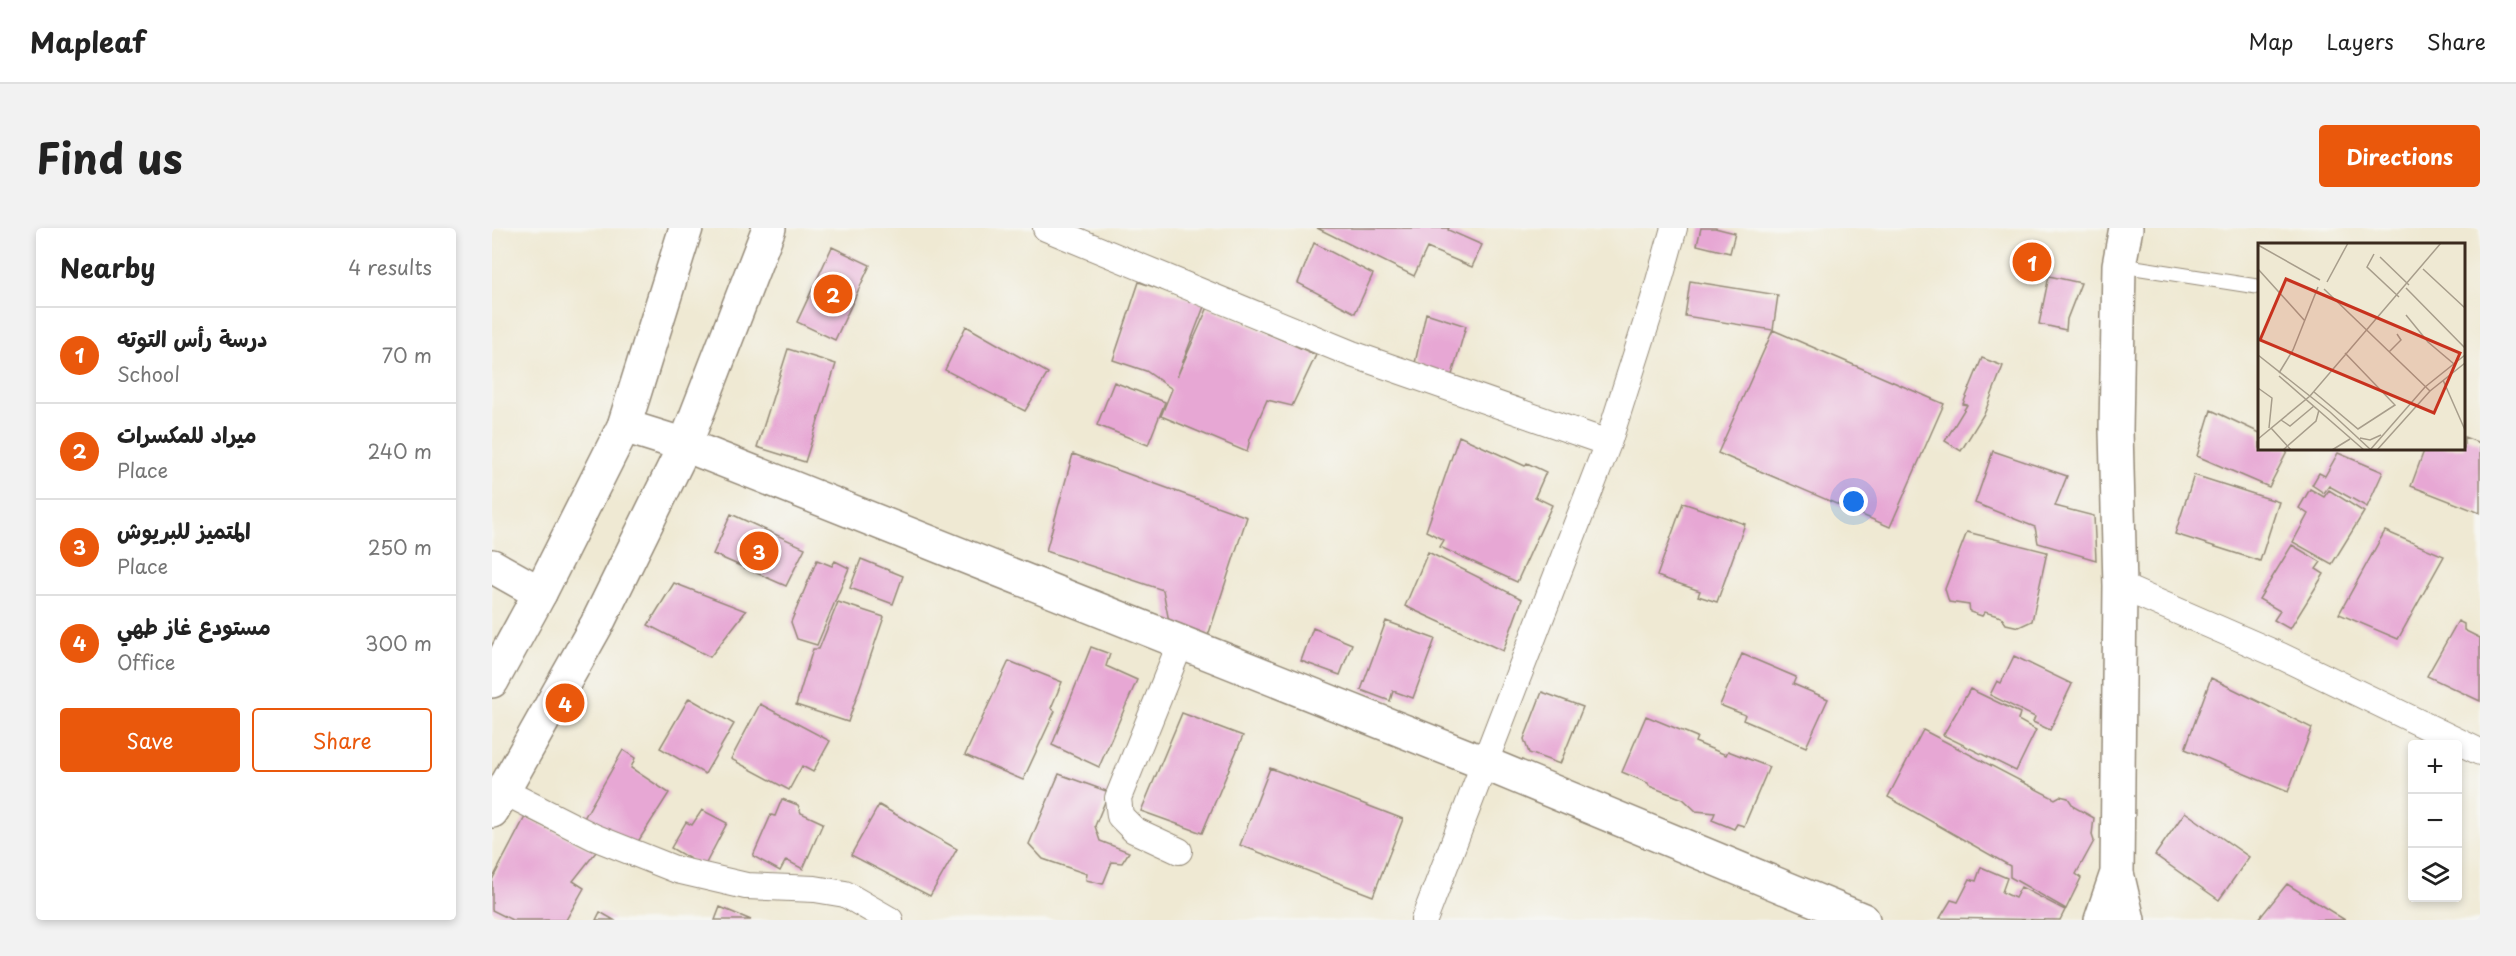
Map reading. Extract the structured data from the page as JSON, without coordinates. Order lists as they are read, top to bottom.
{
  "page": {
    "header": "Mapleaf",
    "nav": ["Map", "Layers", "Share"],
    "title": "Find us",
    "buttons": [
      "Directions",
      ["Save", "Share"]
    ],
    "heading": ["Nearby", "4 results"],
    "pins": [
      "1",
      "2",
      "3",
      "4"
    ],
    "list": [
      {
        "mark": "1",
        "name": "درسة رأس التوته",
        "note": "School",
        "value": "70 m"
      },
      {
        "mark": "2",
        "name": "ميراد للمكسرات",
        "note": "Place",
        "value": "240 m"
      },
      {
        "mark": "3",
        "name": "المتميز للبريوش",
        "note": "Place",
        "value": "250 m"
      },
      {
        "mark": "4",
        "name": "مستودع غاز طهي",
        "note": "Office",
        "value": "300 m"
      }
    ],
    "map_buttons": ["+", "−"]
  }
}
